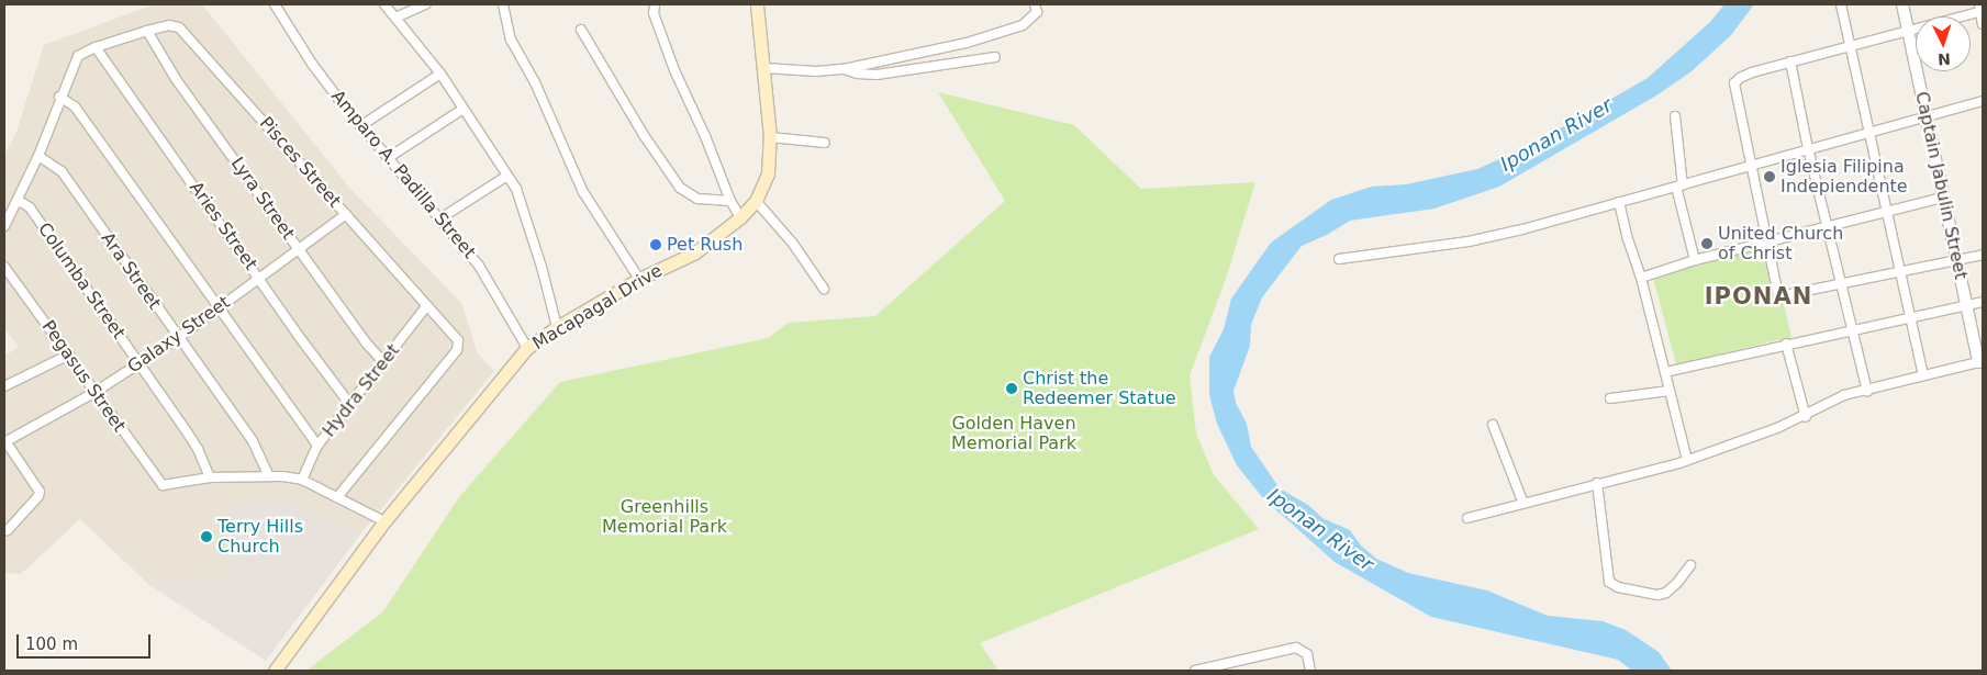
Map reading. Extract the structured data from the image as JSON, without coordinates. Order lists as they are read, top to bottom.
{
  "streets": {
    "main road": ["Macapagal Drive"],
    "street": [
      "Pisces Street",
      "Amparo A. Padilla Street",
      "Captain Jabulin Street",
      "Lyra Street",
      "Aries Street",
      "Ara Street",
      "Columba Street",
      "Galaxy Street",
      "Pegasus Street",
      "Hydra Street"
    ]
  },
  "crossings": [
    ["Pisces Street", "Lyra Street"],
    ["Pisces Street", "Galaxy Street"],
    ["Pisces Street", "Hydra Street"],
    ["Amparo A. Padilla Street", "Macapagal Drive"],
    ["Lyra Street", "Galaxy Street"],
    ["Lyra Street", "Hydra Street"],
    ["Aries Street", "Galaxy Street"],
    ["Aries Street", "Hydra Street"],
    ["Ara Street", "Galaxy Street"],
    ["Columba Street", "Galaxy Street"],
    ["Columba Street", "Pegasus Street"],
    ["Galaxy Street", "Pegasus Street"]
  ],
  "districts": ["IPONAN"],
  "water": ["Iponan River"],
  "parks": ["Golden Haven Memorial Park", "Greenhills Memorial Park"],
  "places": [
    "Iglesia Filipina Indepiendente",
    "United Church of Christ",
    "Pet Rush",
    "Christ the Redeemer Statue",
    "Terry Hills Church"
  ],
  "scale_bar": "100 m",
  "north": "bottom"
}
